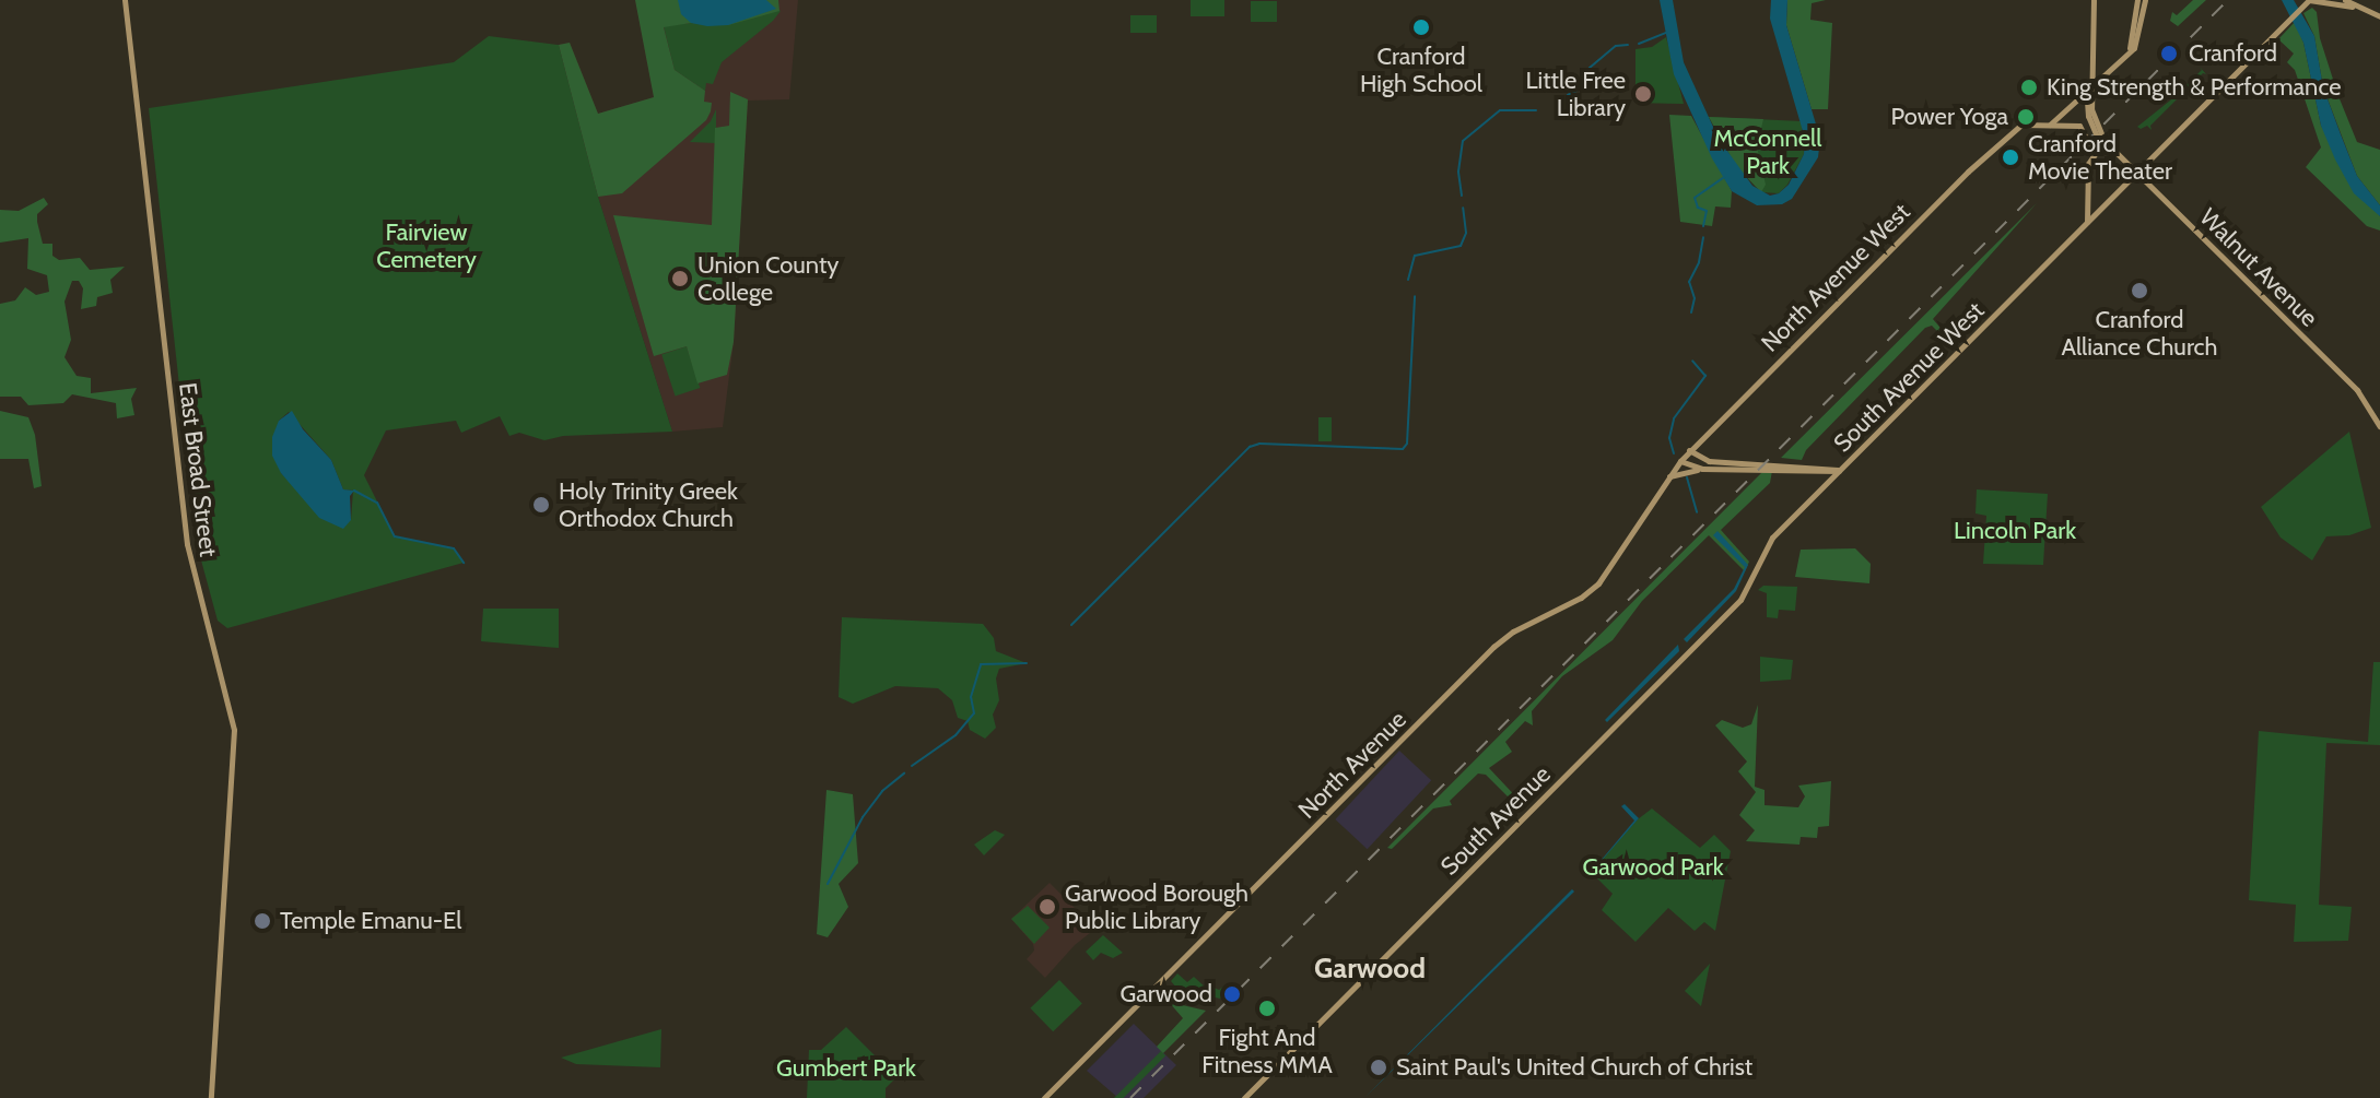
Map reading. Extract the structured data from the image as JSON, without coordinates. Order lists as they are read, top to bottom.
{
  "streets": {
    "main road": [
      "Walnut Avenue",
      "North Avenue West",
      "South Avenue West",
      "East Broad Street",
      "North Avenue",
      "South Avenue"
    ]
  },
  "crossings": [
    ["Walnut Avenue", "South Avenue West"],
    ["North Avenue West", "North Avenue"],
    ["South Avenue West", "South Avenue"]
  ],
  "districts": ["Garwood"],
  "parks": [
    "McConnell Park",
    "Fairview Cemetery",
    "Lincoln Park",
    "Garwood Park",
    "Gumbert Park"
  ],
  "places": [
    "Cranford High School",
    "Cranford",
    "King Strength & Performance",
    "Little Free Library",
    "Power Yoga",
    "Cranford Movie Theater",
    "Union County College",
    "Cranford Alliance Church",
    "Holy Trinity Greek Orthodox Church",
    "Garwood Borough Public Library",
    "Temple Emanu-El",
    "Garwood",
    "Fight And Fitness MMA",
    "Saint Paul's United Church of Christ"
  ]
}
